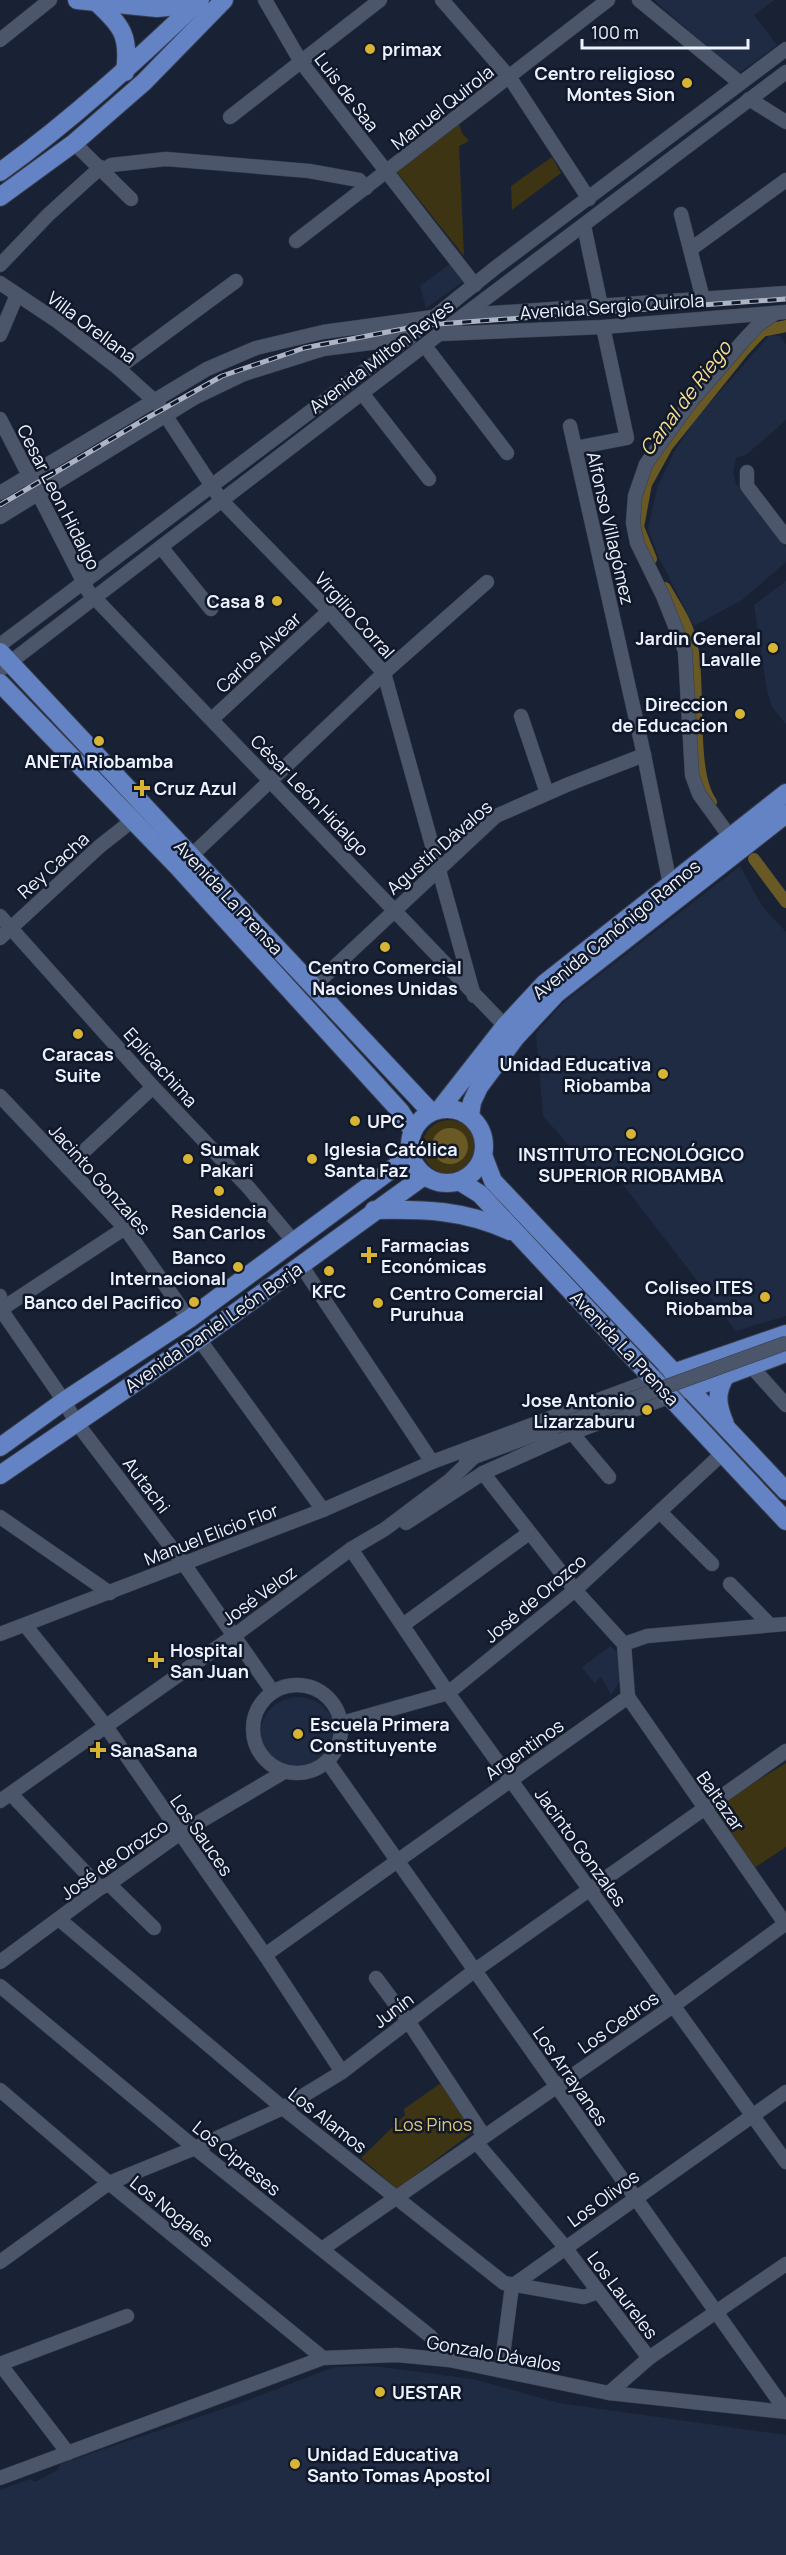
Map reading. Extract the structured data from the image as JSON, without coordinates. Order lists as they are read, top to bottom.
{
  "streets": {
    "main road": ["Avenida La Prensa", "Avenida Canónigo Ramos", "Avenida Daniel León Borja"],
    "street": [
      "Luis de Saa",
      "Manuel Quirola",
      "Avenida Sergio Quirola",
      "Villa Orellana",
      "Avenida Milton Reyes",
      "Cesar Leon Hidalgo",
      "Alfonso Villagómez",
      "Virgilio Corral",
      "Carlos Alvear",
      "César León Hidalgo",
      "Agustín Dávalos",
      "Rey Cacha",
      "Eplicachima",
      "Jacinto Gonzales",
      "Autachi",
      "Manuel Elicio Flor",
      "José Veloz",
      "José de Orozco",
      "Argentinos",
      "Baltazar",
      "Los Sauces",
      "Junín",
      "Los Cedros",
      "Los Arrayanes",
      "Los Alamos",
      "Los Cipreses",
      "Los Olivos",
      "Los Nogales",
      "Los Laureles",
      "Gonzalo Dávalos"
    ]
  },
  "crossings": [
    ["Luis de Saa", "Manuel Quirola"],
    ["Luis de Saa", "Avenida Milton Reyes"],
    ["Avenida Sergio Quirola", "Villa Orellana"],
    ["Avenida Sergio Quirola", "Avenida Milton Reyes"],
    ["Avenida Sergio Quirola", "Virgilio Corral"],
    ["Villa Orellana", "Virgilio Corral"],
    ["Avenida Milton Reyes", "Cesar Leon Hidalgo"],
    ["Avenida Milton Reyes", "Virgilio Corral"],
    ["Avenida Milton Reyes", "César León Hidalgo"],
    ["Avenida Milton Reyes", "Avenida La Prensa"],
    ["Cesar Leon Hidalgo", "César León Hidalgo"],
    ["Alfonso Villagómez", "Agustín Dávalos"],
    ["Alfonso Villagómez", "Avenida Canónigo Ramos"],
    ["Virgilio Corral", "Carlos Alvear"],
    ["Virgilio Corral", "César León Hidalgo"],
    ["Virgilio Corral", "Agustín Dávalos"],
    ["Carlos Alvear", "César León Hidalgo"],
    ["César León Hidalgo", "Agustín Dávalos"],
    ["César León Hidalgo", "Avenida Canónigo Ramos"],
    ["Agustín Dávalos", "Avenida La Prensa"],
    ["Rey Cacha", "Avenida La Prensa"],
    ["Rey Cacha", "Eplicachima"],
    ["Avenida La Prensa", "Avenida Canónigo Ramos"],
    ["Avenida La Prensa", "Avenida Daniel León Borja"],
    ["Avenida La Prensa", "Manuel Elicio Flor"],
    ["Avenida La Prensa", "José de Orozco"],
    ["Avenida Canónigo Ramos", "Avenida Daniel León Borja"],
    ["Eplicachima", "Avenida Daniel León Borja"],
    ["Jacinto Gonzales", "Avenida Daniel León Borja"],
    ["Jacinto Gonzales", "José Veloz"],
    ["Jacinto Gonzales", "José de Orozco"],
    ["Jacinto Gonzales", "Argentinos"],
    ["Jacinto Gonzales", "Junín"],
    ["Jacinto Gonzales", "Los Cedros"],
    ["Jacinto Gonzales", "Los Olivos"],
    ["Avenida Daniel León Borja", "Autachi"],
    ["Autachi", "Manuel Elicio Flor"],
    ["Autachi", "José Veloz"],
    ["Autachi", "José de Orozco"],
    ["Autachi", "Los Arrayanes"],
    ["Manuel Elicio Flor", "Los Sauces"],
    ["José Veloz", "Los Sauces"],
    ["José de Orozco", "Los Sauces"],
    ["José de Orozco", "Los Arrayanes"],
    ["José de Orozco", "Los Alamos"],
    ["Argentinos", "Baltazar"],
    ["Argentinos", "Los Sauces"],
    ["Argentinos", "Los Arrayanes"],
    ["Baltazar", "Junín"],
    ["Baltazar", "Los Cedros"],
    ["Los Sauces", "Junín"],
    ["Junín", "Los Arrayanes"],
    ["Junín", "Los Alamos"],
    ["Junín", "Los Cipreses"],
    ["Junín", "Los Nogales"],
    ["Junín", "Los Laureles"],
    ["Los Cedros", "Los Arrayanes"],
    ["Los Cedros", "Los Alamos"],
    ["Los Cedros", "Los Cipreses"],
    ["Los Cedros", "Los Laureles"],
    ["Los Arrayanes", "Los Olivos"],
    ["Los Arrayanes", "Gonzalo Dávalos"],
    ["Los Alamos", "Los Olivos"],
    ["Los Alamos", "Los Laureles"],
    ["Los Cipreses", "Gonzalo Dávalos"],
    ["Los Olivos", "Los Laureles"],
    ["Los Nogales", "Gonzalo Dávalos"]
  ],
  "water": ["Canal de Riego"],
  "parks": ["Los Pinos"],
  "places": {
    "other": [
      "primax",
      "Centro religioso Montes Sion",
      "Casa 8",
      "Jardin General Lavalle",
      "Direccion de Educacion",
      "ANETA Riobamba",
      "Centro Comercial Naciones Unidas",
      "Caracas Suite",
      "Unidad Educativa Riobamba",
      "UPC",
      "INSTITUTO TECNOLÓGICO SUPERIOR RIOBAMBA",
      "Sumak Pakari",
      "Iglesia Católica Santa Faz",
      "Residencia San Carlos",
      "Banco Internacional",
      "KFC",
      "Coliseo ITES Riobamba",
      "Banco del Pacifico",
      "Centro Comercial Puruhua",
      "Jose Antonio Lizarzaburu",
      "Escuela Primera Constituyente",
      "UESTAR",
      "Unidad Educativa Santo Tomas Apostol"
    ],
    "health": [
      "Cruz Azul",
      "Farmacias Económicas",
      "Hospital San Juan",
      "SanaSana"
    ]
  },
  "scale_bar": "100 m"
}
